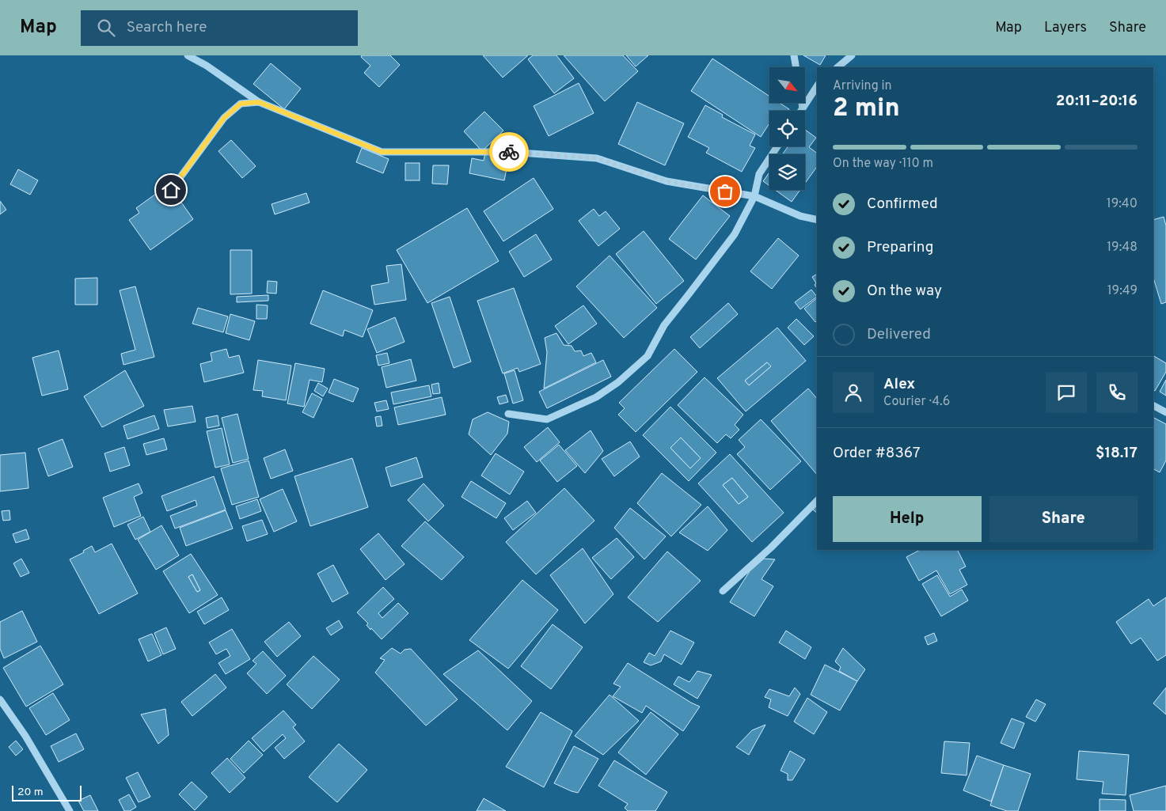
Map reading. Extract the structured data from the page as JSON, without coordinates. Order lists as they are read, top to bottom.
{
  "scale_bar": "20 m",
  "north": "bottom right",
  "page": {
    "header": "Map",
    "search": "Search here",
    "nav": ["Map", "Layers", "Share"],
    "heading": ["2 min", "Arriving in", "20:11–20:16"],
    "panel": [
      "Alex",
      "Courier · 4.6",
      "Order #8367",
      "$18.17"
    ],
    "bar": "On the way · 110 m",
    "list": [
      ["Confirmed", "19:40"],
      ["Preparing", "19:48"],
      ["On the way", "19:49"],
      "Delivered"
    ],
    "buttons": ["Help", "Share"],
    "scale": "20 m"
  }
}
